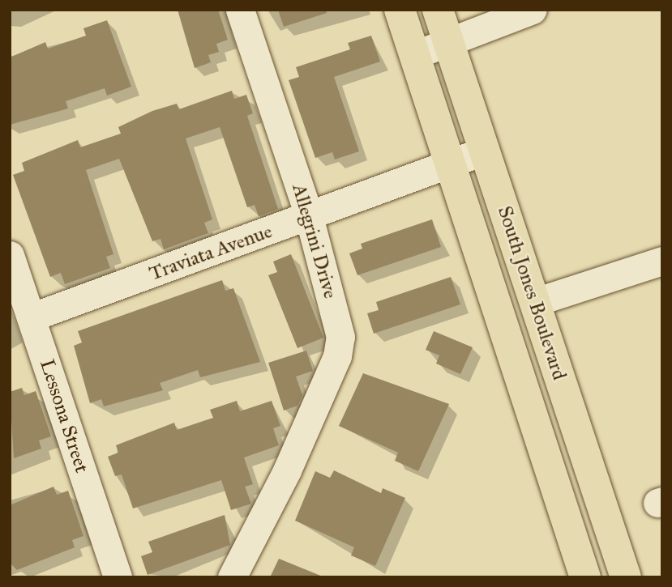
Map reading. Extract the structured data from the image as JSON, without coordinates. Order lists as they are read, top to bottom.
{
  "streets": {
    "main road": ["South Jones Boulevard"],
    "street": ["Allegrini Drive", "Traviata Avenue", "Lessona Street"]
  },
  "crossings": [
    ["Allegrini Drive", "Traviata Avenue"],
    ["Traviata Avenue", "South Jones Boulevard"],
    ["Traviata Avenue", "Lessona Street"]
  ]
}
